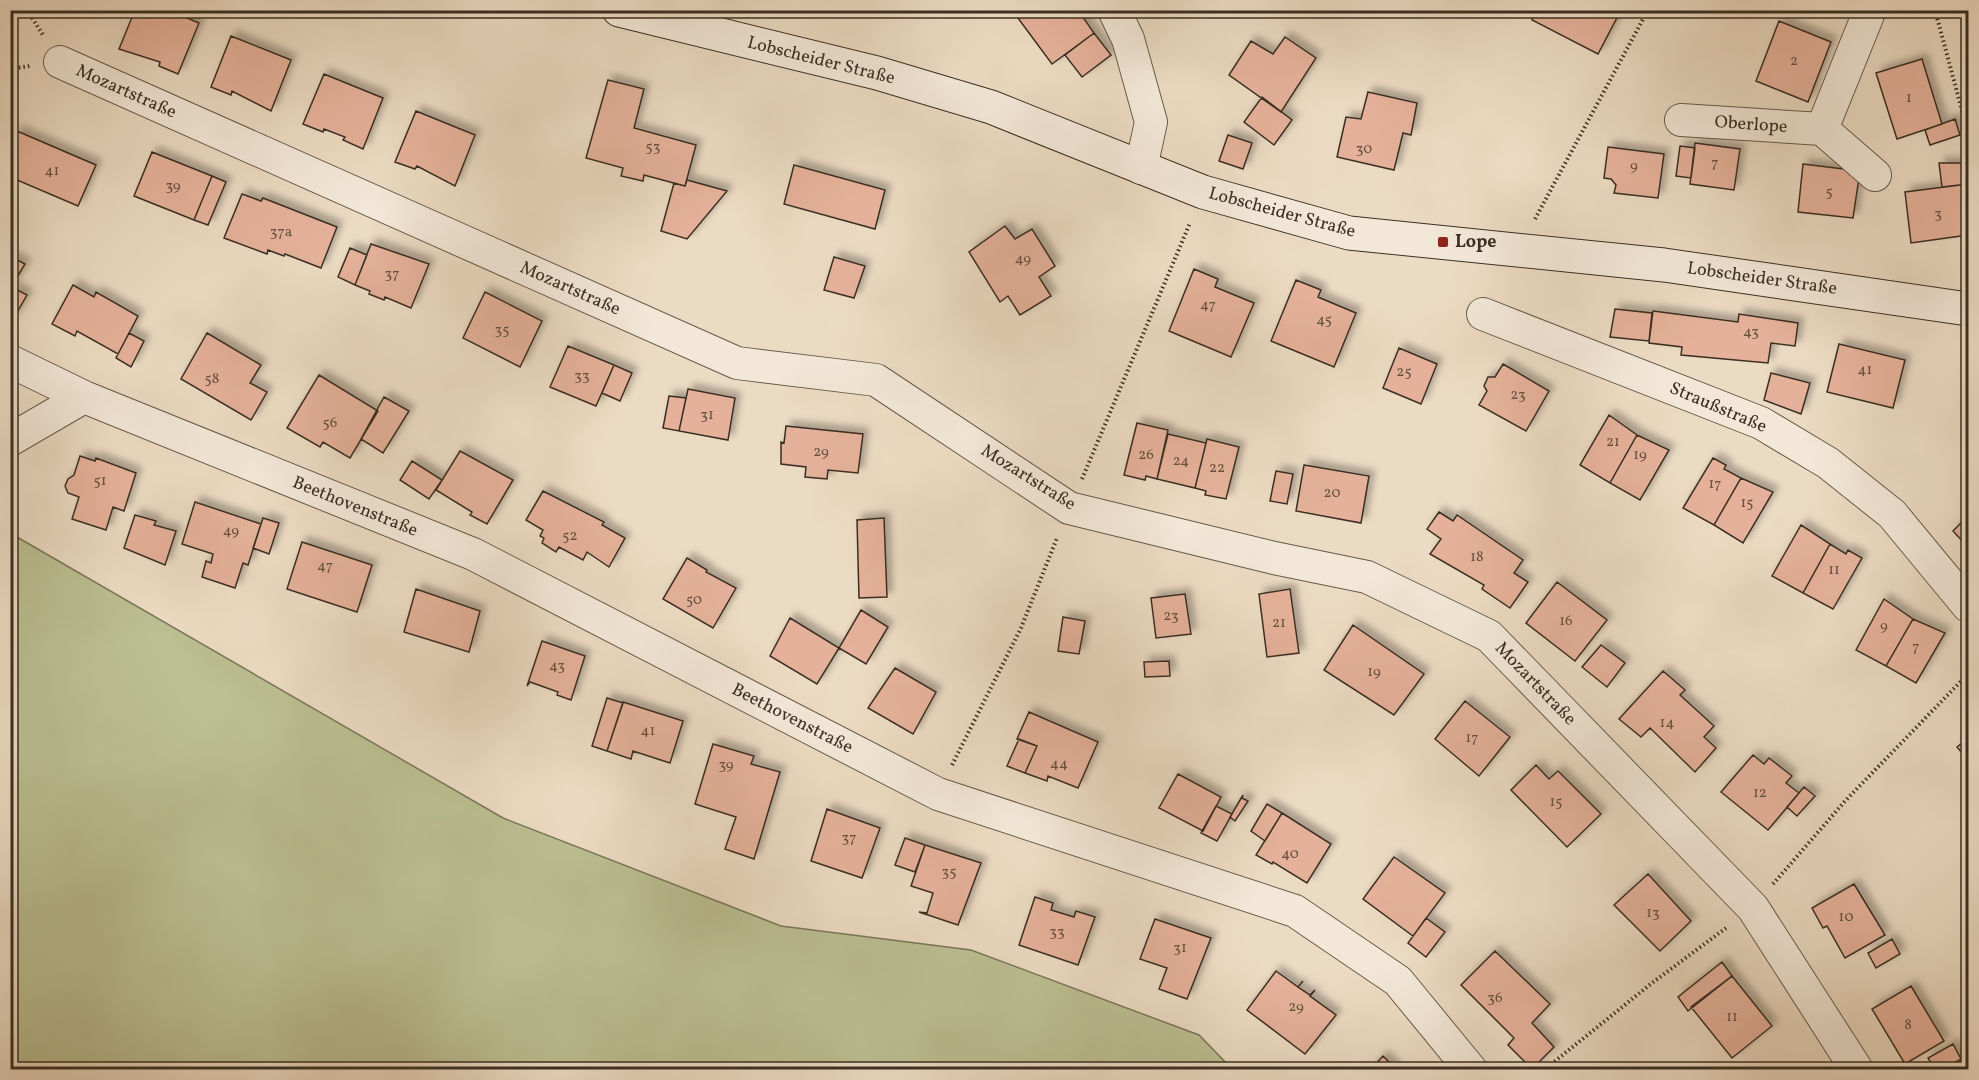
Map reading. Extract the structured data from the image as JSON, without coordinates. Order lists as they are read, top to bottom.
{
  "streets": {
    "street": [
      "Lobscheider Straße",
      "Mozartstraße",
      "Oberlope",
      "Straußstraße",
      "Beethovenstraße"
    ]
  },
  "places": {
    "transit": ["Lope"]
  },
  "house_numbers": [
    "2",
    "1",
    "53",
    "30",
    "7",
    "9",
    "41",
    "39",
    "5",
    "3",
    "37a",
    "49",
    "37",
    "47",
    "45",
    "35",
    "43",
    "41",
    "25",
    "33",
    "58",
    "23",
    "31",
    "56",
    "21",
    "29",
    "26",
    "19",
    "24",
    "22",
    "51",
    "17",
    "20",
    "15",
    "49",
    "52",
    "18",
    "47",
    "11",
    "50",
    "23",
    "16",
    "21",
    "9",
    "7",
    "43",
    "19",
    "14",
    "41",
    "17",
    "44",
    "39",
    "12",
    "15",
    "37",
    "40",
    "35",
    "13",
    "10",
    "33",
    "31",
    "36",
    "29",
    "11",
    "8"
  ]
}
